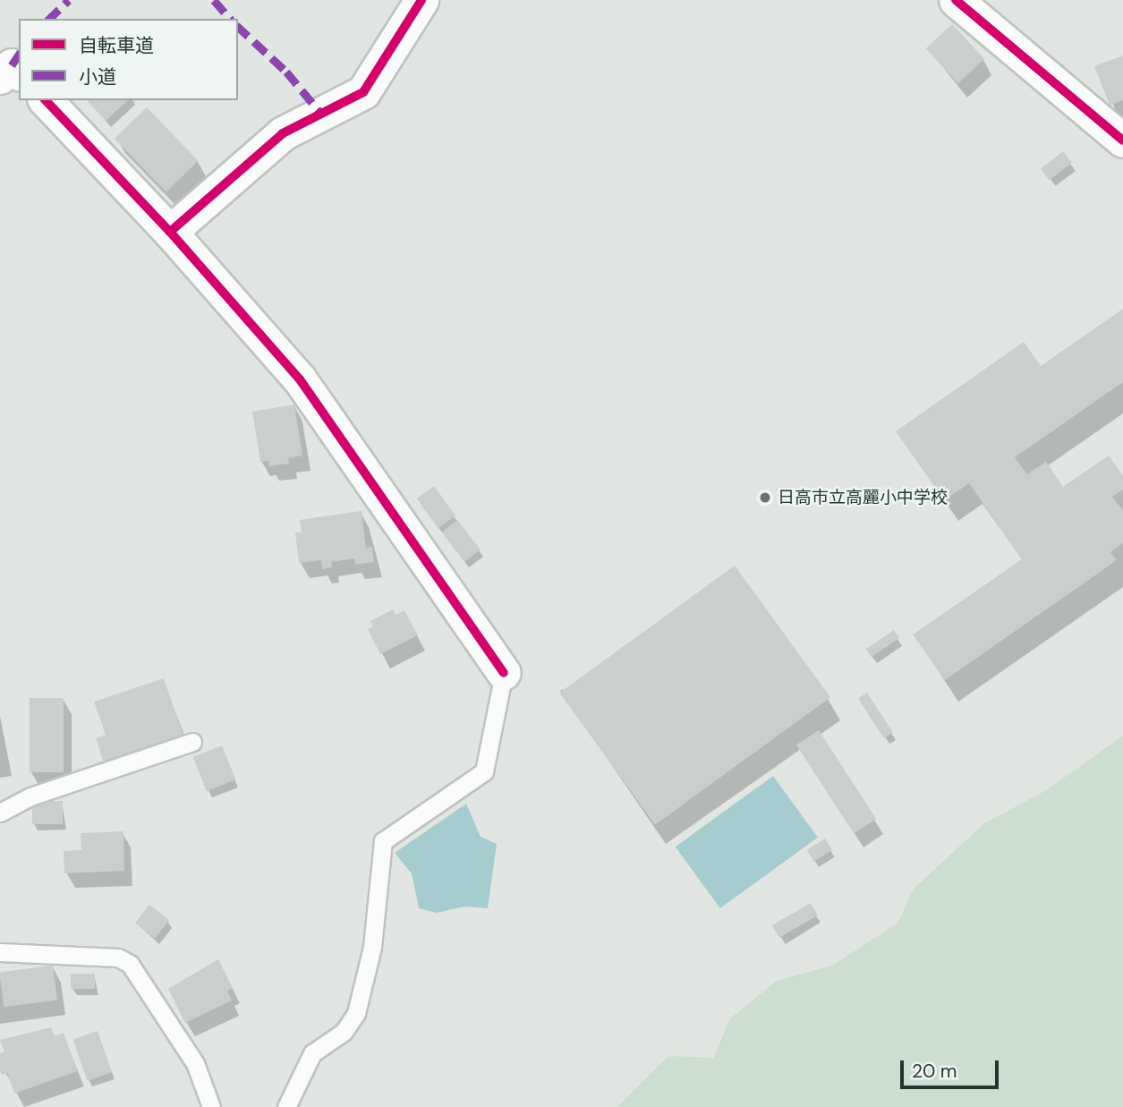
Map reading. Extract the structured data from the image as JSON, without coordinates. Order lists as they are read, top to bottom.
{
  "places": ["日高市立高麗小中学校"],
  "legend": ["自転車道", "小道"],
  "scale_bar": "20 m"
}
